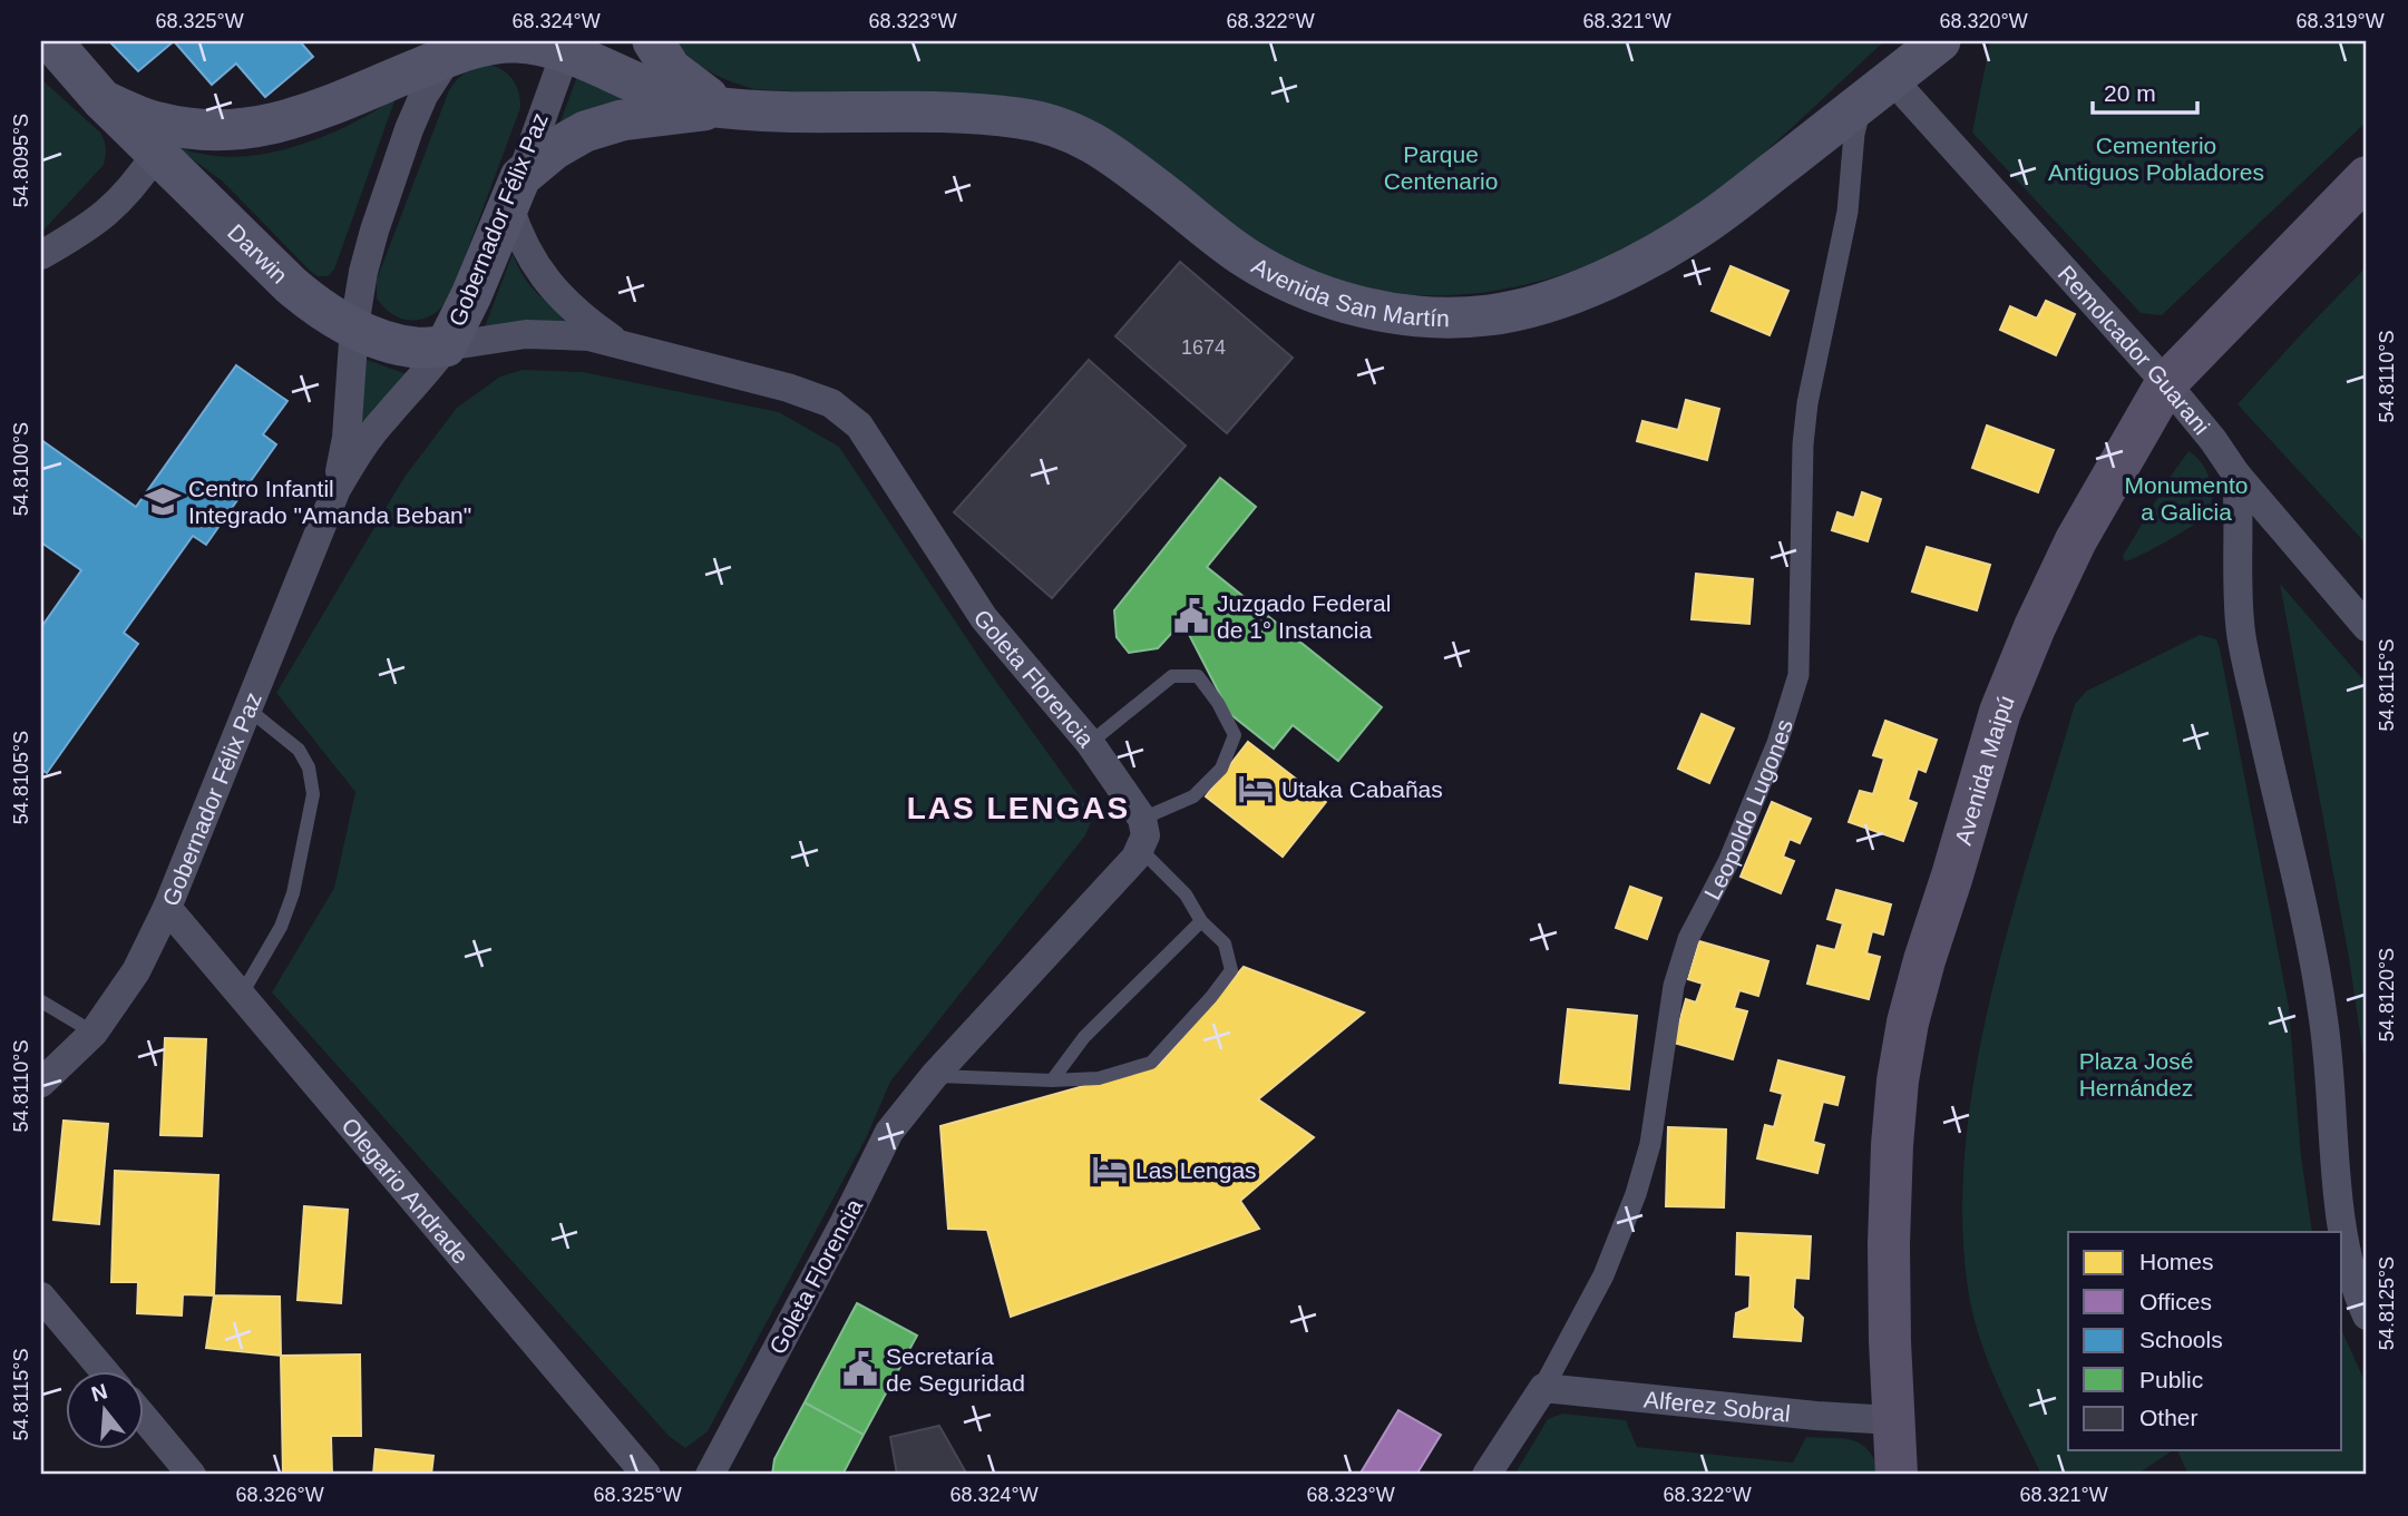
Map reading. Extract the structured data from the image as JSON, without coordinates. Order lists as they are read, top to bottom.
{
  "streets": {
    "main road": [
      "Gobernador Félix Paz",
      "Darwin",
      "Avenida San Martín",
      "Avenida Maipú"
    ],
    "street": [
      "Remolcador Guarani",
      "Goleta Florencia",
      "Leopoldo Lugones",
      "Olegario Andrade",
      "Alferez Sobral"
    ]
  },
  "crossings": [
    ["Gobernador Félix Paz", "Darwin"],
    ["Gobernador Félix Paz", "Avenida San Martín"],
    ["Gobernador Félix Paz", "Goleta Florencia"],
    ["Gobernador Félix Paz", "Olegario Andrade"],
    ["Darwin", "Goleta Florencia"],
    ["Avenida San Martín", "Remolcador Guarani"],
    ["Avenida San Martín", "Leopoldo Lugones"],
    ["Remolcador Guarani", "Avenida Maipú"],
    ["Remolcador Guarani", "Leopoldo Lugones"],
    ["Avenida Maipú", "Alferez Sobral"],
    ["Leopoldo Lugones", "Alferez Sobral"]
  ],
  "districts": ["LAS LENGAS"],
  "parks": [
    "Cementerio Antiguos Pobladores",
    "Parque Centenario",
    "Monumento a Galicia",
    "Plaza José Hernández"
  ],
  "places": {
    "school or university": ["Centro Infantil Integrado \"Amanda Beban\""],
    "public building": ["Juzgado Federal de 1° Instancia", "Secretaría de Seguridad"],
    "hotel": ["Utaka Cabañas", "Las Lengas"]
  },
  "house_numbers": ["1674"],
  "legend": [
    "Homes",
    "Offices",
    "Schools",
    "Public",
    "Other"
  ],
  "scale_bar": "20 m",
  "north": "top",
  "coordinates": [
    "68.325°W",
    "68.324°W",
    "68.323°W",
    "68.322°W",
    "68.321°W",
    "68.320°W",
    "68.319°W",
    "54.8095°S",
    "54.8110°S",
    "54.8100°S",
    "54.8115°S",
    "54.8105°S",
    "54.8120°S",
    "54.8125°S",
    "68.326°W"
  ]
}
